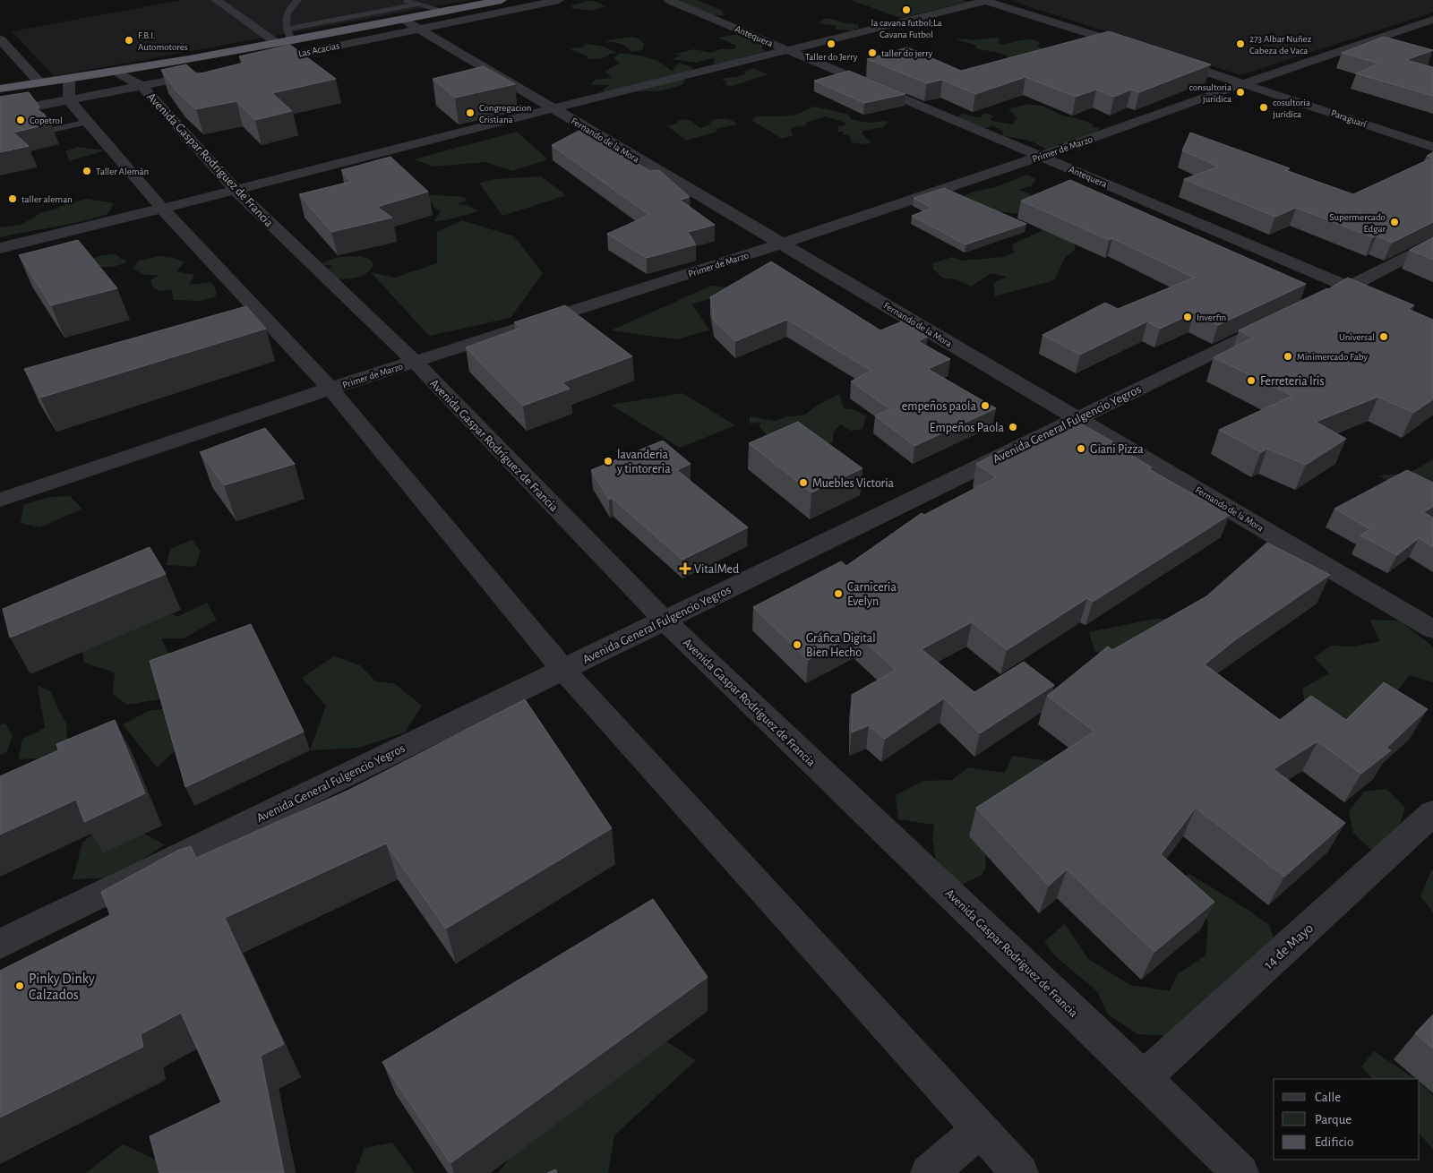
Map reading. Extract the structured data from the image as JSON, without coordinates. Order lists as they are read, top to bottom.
{
  "streets": {
    "street": [
      "Antequera",
      "Las Acacias",
      "Paraguarí",
      "Fernando de la Mora",
      "Primer de Marzo",
      "Avenida Gaspar Rodríguez de Francia",
      "Avenida General Fulgencio Yegros",
      "14 de Mayo"
    ]
  },
  "crossings": [
    ["Antequera", "Primer de Marzo"],
    ["Las Acacias", "Fernando de la Mora"],
    ["Paraguarí", "Primer de Marzo"],
    ["Fernando de la Mora", "Primer de Marzo"],
    ["Fernando de la Mora", "Avenida General Fulgencio Yegros"],
    ["Primer de Marzo", "Avenida Gaspar Rodríguez de Francia"],
    ["Avenida Gaspar Rodríguez de Francia", "Avenida General Fulgencio Yegros"],
    ["Avenida Gaspar Rodríguez de Francia", "14 de Mayo"]
  ],
  "places": {
    "other": [
      "la cavana futbol;La Cavana Futbol",
      "F.B.I. Automotores",
      "Taller do Jerry",
      "273 Albar Nuñez Cabeza de Vaca",
      "taller do jerry",
      "consultoria juridica",
      "cosultoria juridica",
      "Congregacion Cristiana",
      "Copetrol",
      "Taller Alemàn",
      "taller aleman",
      "Supermercado Edgar",
      "Inverfin",
      "Universal",
      "Minimercado Faby",
      "Ferreteria Iris",
      "empeños paola",
      "Empeños Paola",
      "Giani Pizza",
      "lavanderia y tintoreria",
      "Muebles Victoria",
      "Carniceria Evelyn",
      "Gráfica Digital Bien Hecho",
      "Pinky Dinky Calzados"
    ],
    "health": ["VitalMed"]
  },
  "legend": ["Calle", "Parque", "Edificio"]
}
